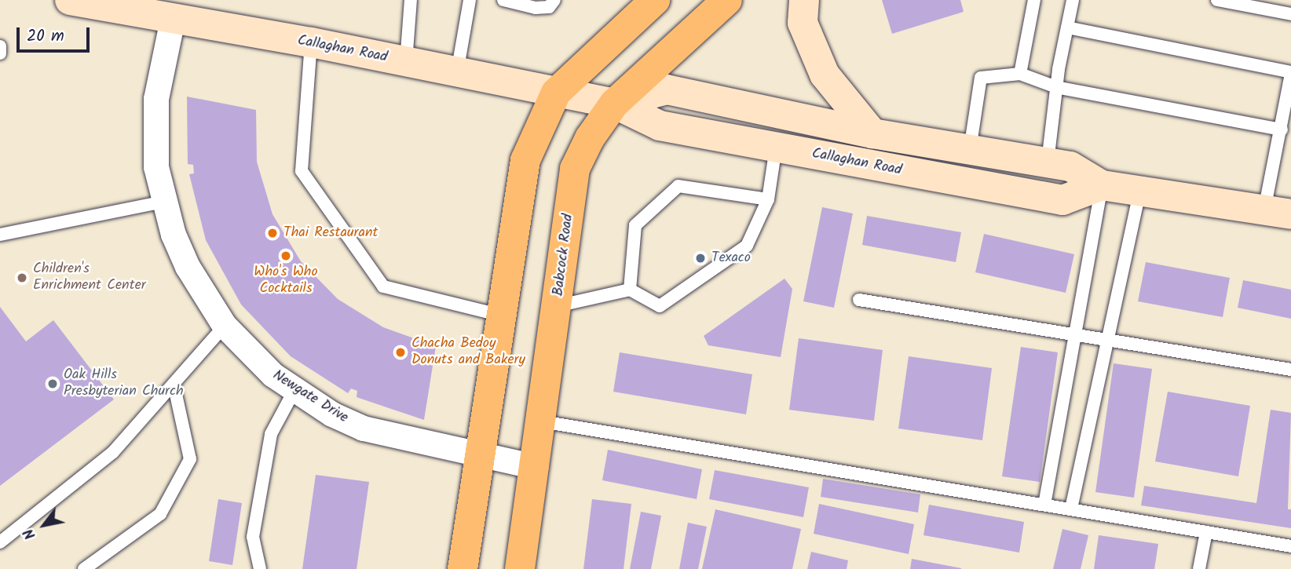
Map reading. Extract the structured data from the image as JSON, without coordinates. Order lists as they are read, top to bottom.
{
  "streets": {
    "main road": ["Callaghan Road", "Babcock Road"],
    "street": ["Newgate Drive"]
  },
  "crossings": [
    ["Callaghan Road", "Babcock Road"],
    ["Callaghan Road", "Newgate Drive"],
    ["Babcock Road", "Newgate Drive"]
  ],
  "places": [
    "Thai Restaurant",
    "Who's Who Cocktails",
    "Texaco",
    "Children's Enrichment Center",
    "Chacha Bedoy Donuts and Bakery",
    "Oak Hills Presbyterian Church"
  ],
  "scale_bar": "20 m",
  "north": "bottom left"
}
